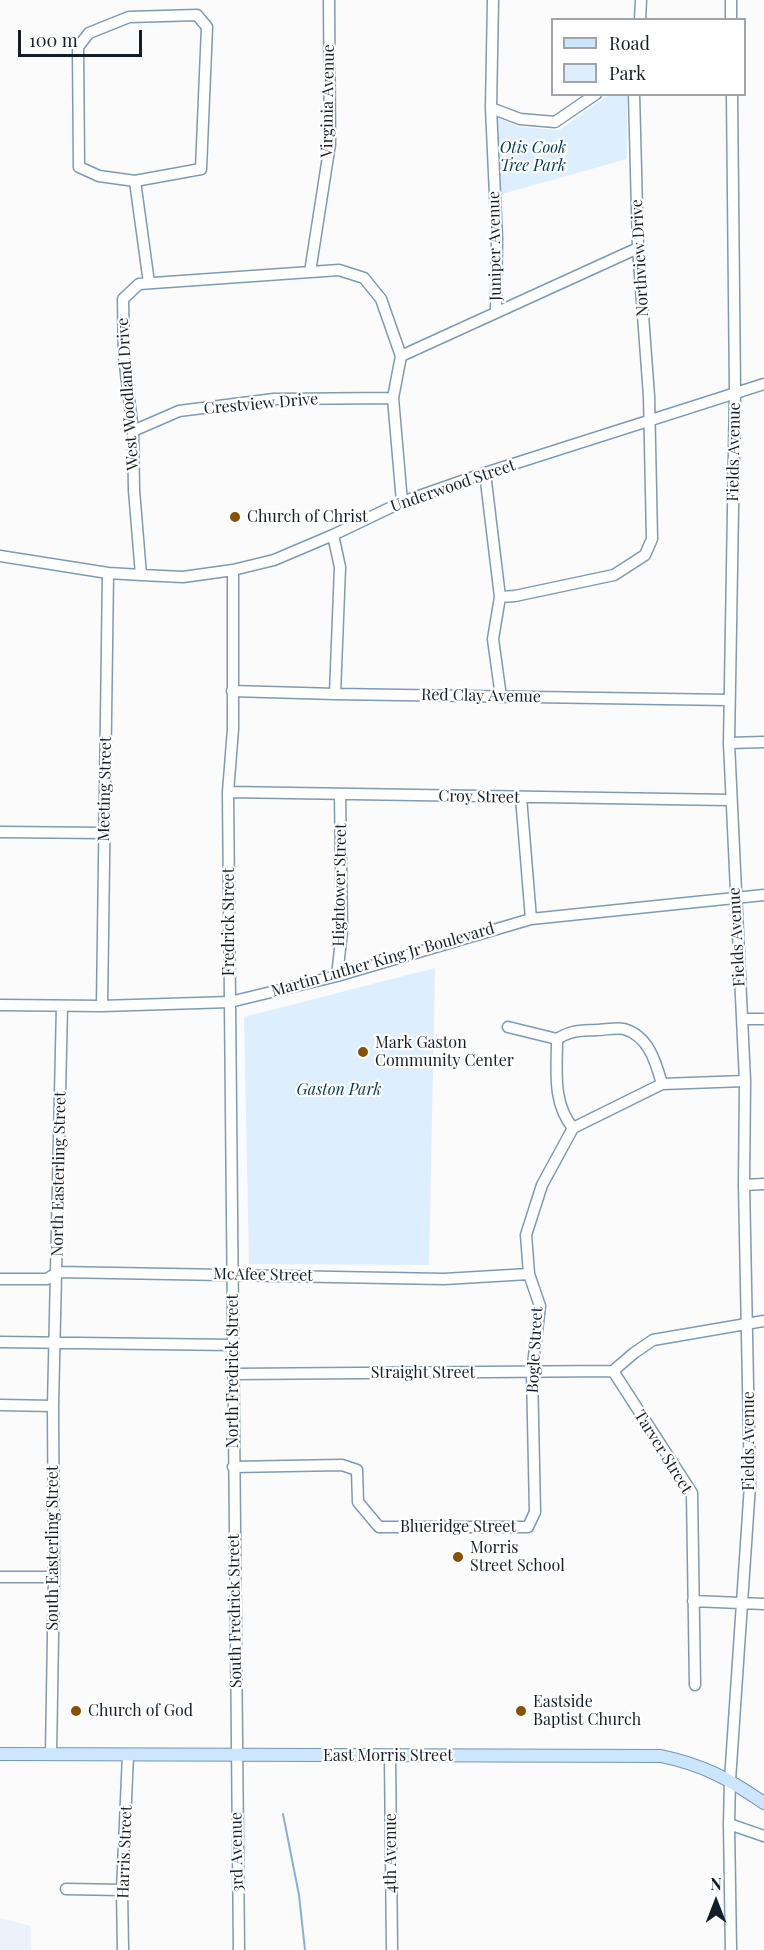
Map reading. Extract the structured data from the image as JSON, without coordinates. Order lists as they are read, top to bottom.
{
  "streets": {
    "main road": ["East Morris Street"],
    "street": [
      "Virginia Avenue",
      "Juniper Avenue",
      "Northview Drive",
      "West Woodland Drive",
      "Crestview Drive",
      "Fields Avenue",
      "Underwood Street",
      "Red Clay Avenue",
      "Meeting Street",
      "Croy Street",
      "Hightower Street",
      "Fredrick Street",
      "Martin Luther King Jr Boulevard",
      "North Easterling Street",
      "McAfee Street",
      "Bogle Street",
      "North Fredrick Street",
      "Straight Street",
      "Tarver Street",
      "Blueridge Street",
      "South Easterling Street",
      "South Fredrick Street",
      "Harris Street",
      "3rd Avenue",
      "4th Avenue"
    ]
  },
  "crossings": [
    ["Virginia Avenue", "West Woodland Drive"],
    ["Northview Drive", "Underwood Street"],
    ["West Woodland Drive", "Crestview Drive"],
    ["West Woodland Drive", "Underwood Street"],
    ["Fields Avenue", "Underwood Street"],
    ["Fields Avenue", "Red Clay Avenue"],
    ["Fields Avenue", "Croy Street"],
    ["Fields Avenue", "Martin Luther King Jr Boulevard"],
    ["Fields Avenue", "East Morris Street"],
    ["Underwood Street", "Meeting Street"],
    ["Underwood Street", "Fredrick Street"],
    ["Red Clay Avenue", "Fredrick Street"],
    ["Meeting Street", "Martin Luther King Jr Boulevard"],
    ["Croy Street", "Hightower Street"],
    ["Croy Street", "Fredrick Street"],
    ["Hightower Street", "Martin Luther King Jr Boulevard"],
    ["Fredrick Street", "Martin Luther King Jr Boulevard"],
    ["Fredrick Street", "McAfee Street"],
    ["Fredrick Street", "North Fredrick Street"],
    ["Martin Luther King Jr Boulevard", "North Easterling Street"],
    ["North Easterling Street", "McAfee Street"],
    ["North Easterling Street", "South Easterling Street"],
    ["McAfee Street", "Bogle Street"],
    ["McAfee Street", "North Fredrick Street"],
    ["Bogle Street", "Straight Street"],
    ["Bogle Street", "Blueridge Street"],
    ["North Fredrick Street", "Straight Street"],
    ["North Fredrick Street", "Blueridge Street"],
    ["North Fredrick Street", "South Fredrick Street"],
    ["Straight Street", "Tarver Street"],
    ["Blueridge Street", "South Fredrick Street"],
    ["South Easterling Street", "East Morris Street"],
    ["South Fredrick Street", "East Morris Street"],
    ["South Fredrick Street", "3rd Avenue"],
    ["East Morris Street", "Harris Street"],
    ["East Morris Street", "3rd Avenue"],
    ["East Morris Street", "4th Avenue"]
  ],
  "parks": ["Otis Cook Tree Park", "Gaston Park"],
  "places": [
    "Church of Christ",
    "Mark Gaston Community Center",
    "Morris Street School",
    "Church of God",
    "Eastside Baptist Church"
  ],
  "legend": ["Road", "Park"],
  "scale_bar": "100 m",
  "north": "top"
}
